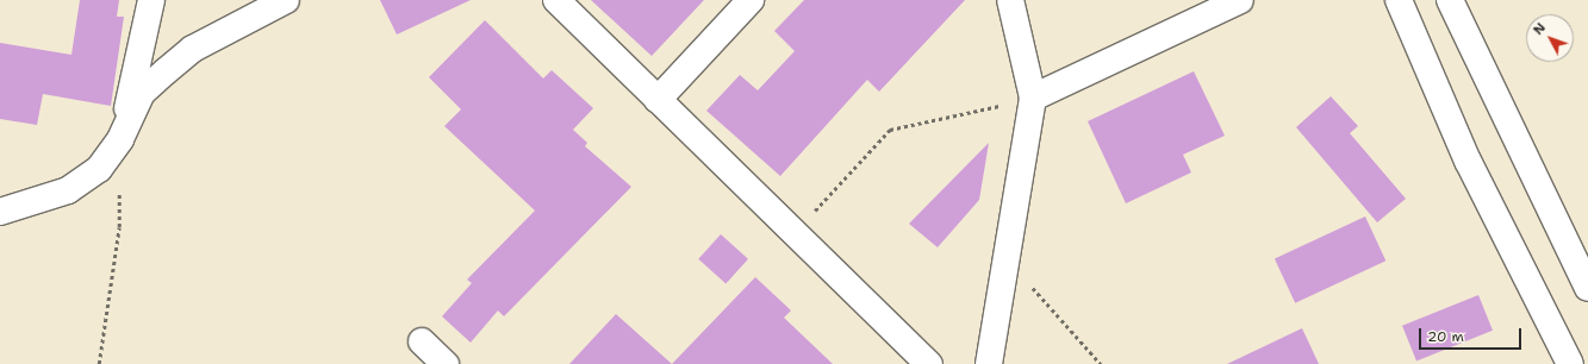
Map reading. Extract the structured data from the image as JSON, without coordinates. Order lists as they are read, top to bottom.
{
  "scale_bar": "20 m",
  "north": "top left"
}
